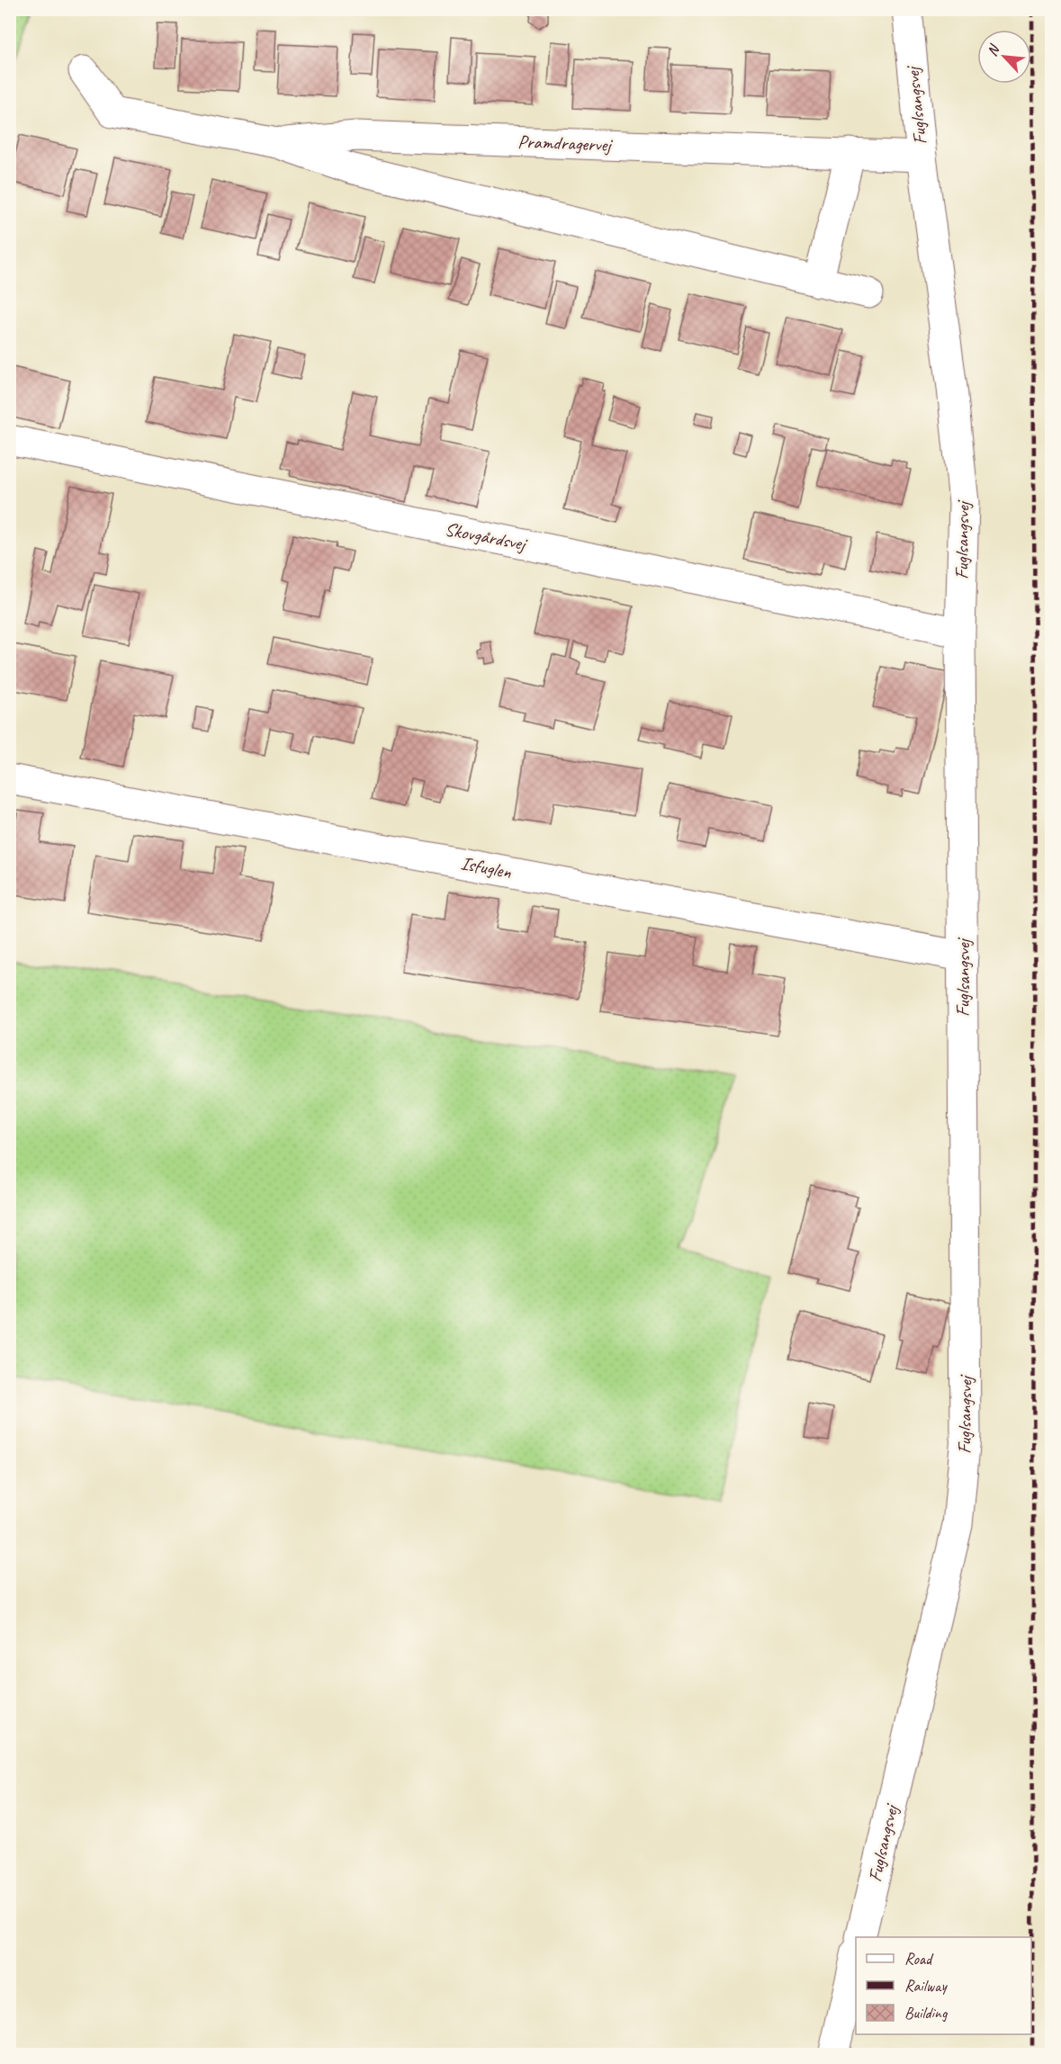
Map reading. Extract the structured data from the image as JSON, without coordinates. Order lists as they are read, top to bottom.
{
  "streets": {
    "street": [
      "Fuglsangsvej",
      "Pramdragervej",
      "Skovgårdsvej",
      "Isfuglen"
    ]
  },
  "crossings": [
    ["Fuglsangsvej", "Pramdragervej"],
    ["Fuglsangsvej", "Skovgårdsvej"],
    ["Fuglsangsvej", "Isfuglen"]
  ],
  "legend": ["Road", "Railway", "Building"],
  "north": "top left"
}
